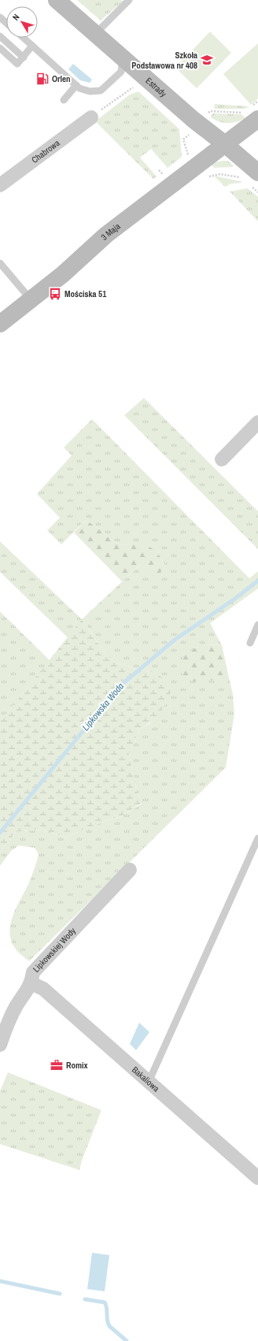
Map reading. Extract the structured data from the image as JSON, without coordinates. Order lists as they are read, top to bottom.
{
  "streets": {
    "main road": ["Estrady", "3 Maja"],
    "street": ["Chabrowa", "Lipkowskiej Wody", "Bakaliowa"]
  },
  "crossings": [
    ["Estrady", "3 Maja"],
    ["Lipkowskiej Wody", "Bakaliowa"]
  ],
  "water": ["Lipkowska Woda"],
  "places": {
    "school or university": ["Szkoła Podstawowa nr 408"],
    "fuel station": ["Orlen"],
    "bus stop": ["Mościska 51"],
    "office": ["Romix"]
  },
  "north": "top left"
}
